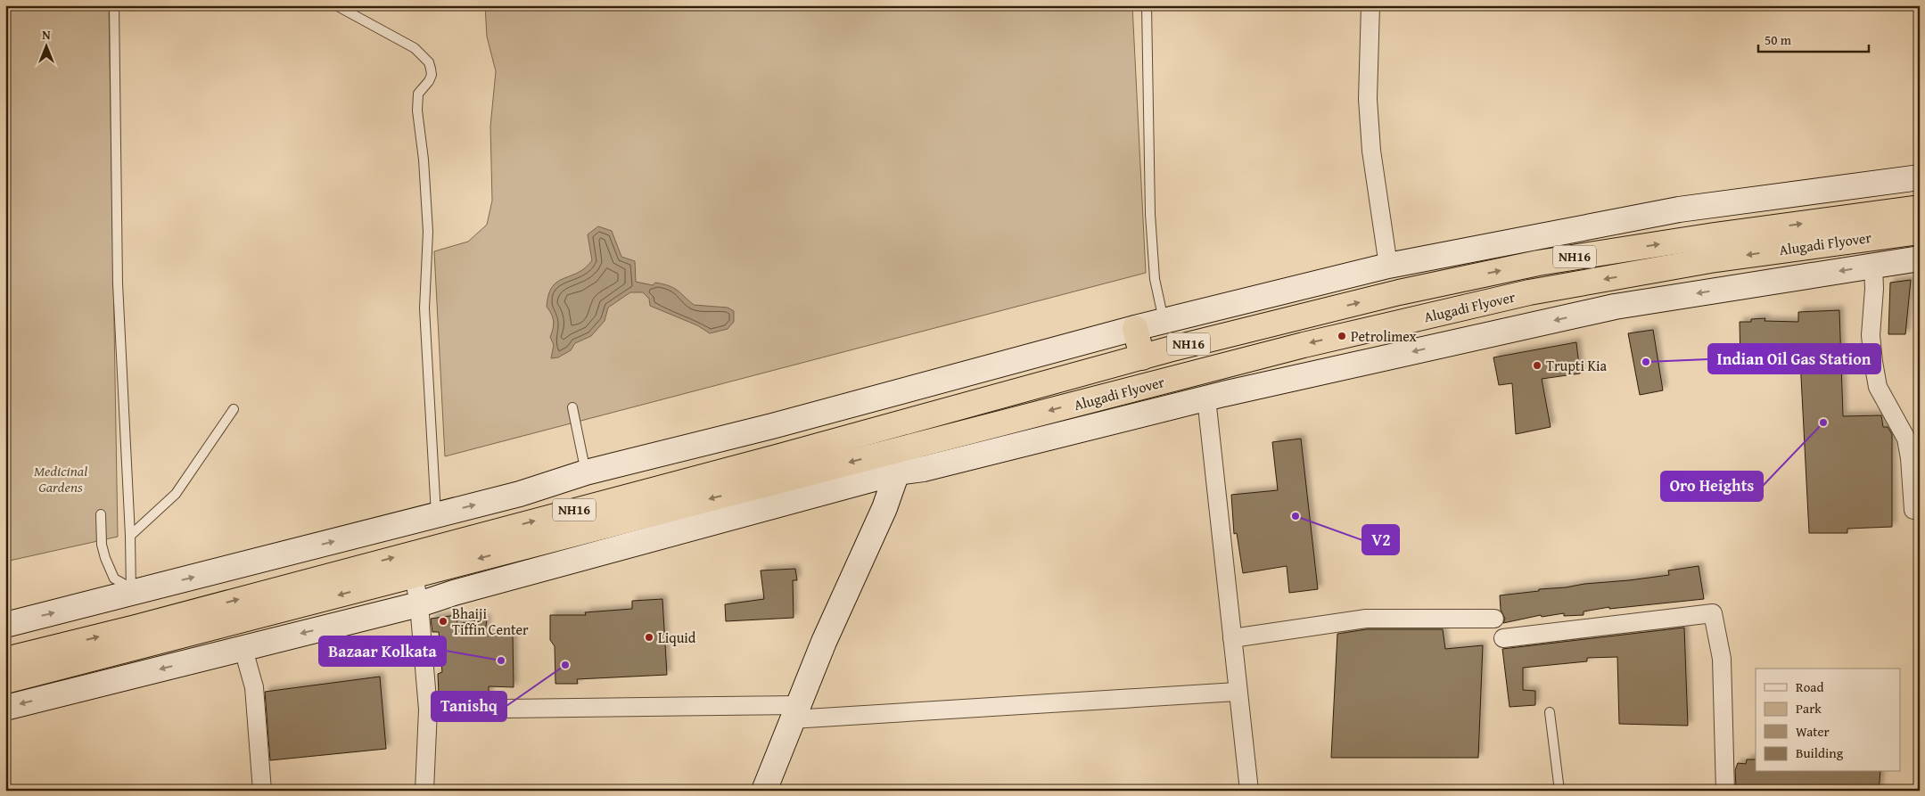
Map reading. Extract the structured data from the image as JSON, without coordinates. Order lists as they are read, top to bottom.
{
  "streets": {
    "highway": ["Alugadi Flyover", "NH16"]
  },
  "crossings": [
    ["Alugadi Flyover", "NH16"]
  ],
  "parks": ["Medicinal Gardens"],
  "places": [
    "Petrolimex",
    "Indian Oil Gas Station",
    "Trupti Kia",
    "Oro Heights",
    "V2",
    "Bhaiji Tiffin Center",
    "Liquid",
    "Bazaar Kolkata",
    "Tanishq"
  ],
  "legend": [
    "Road",
    "Park",
    "Water",
    "Building"
  ],
  "scale_bar": "50 m",
  "north": "top"
}
